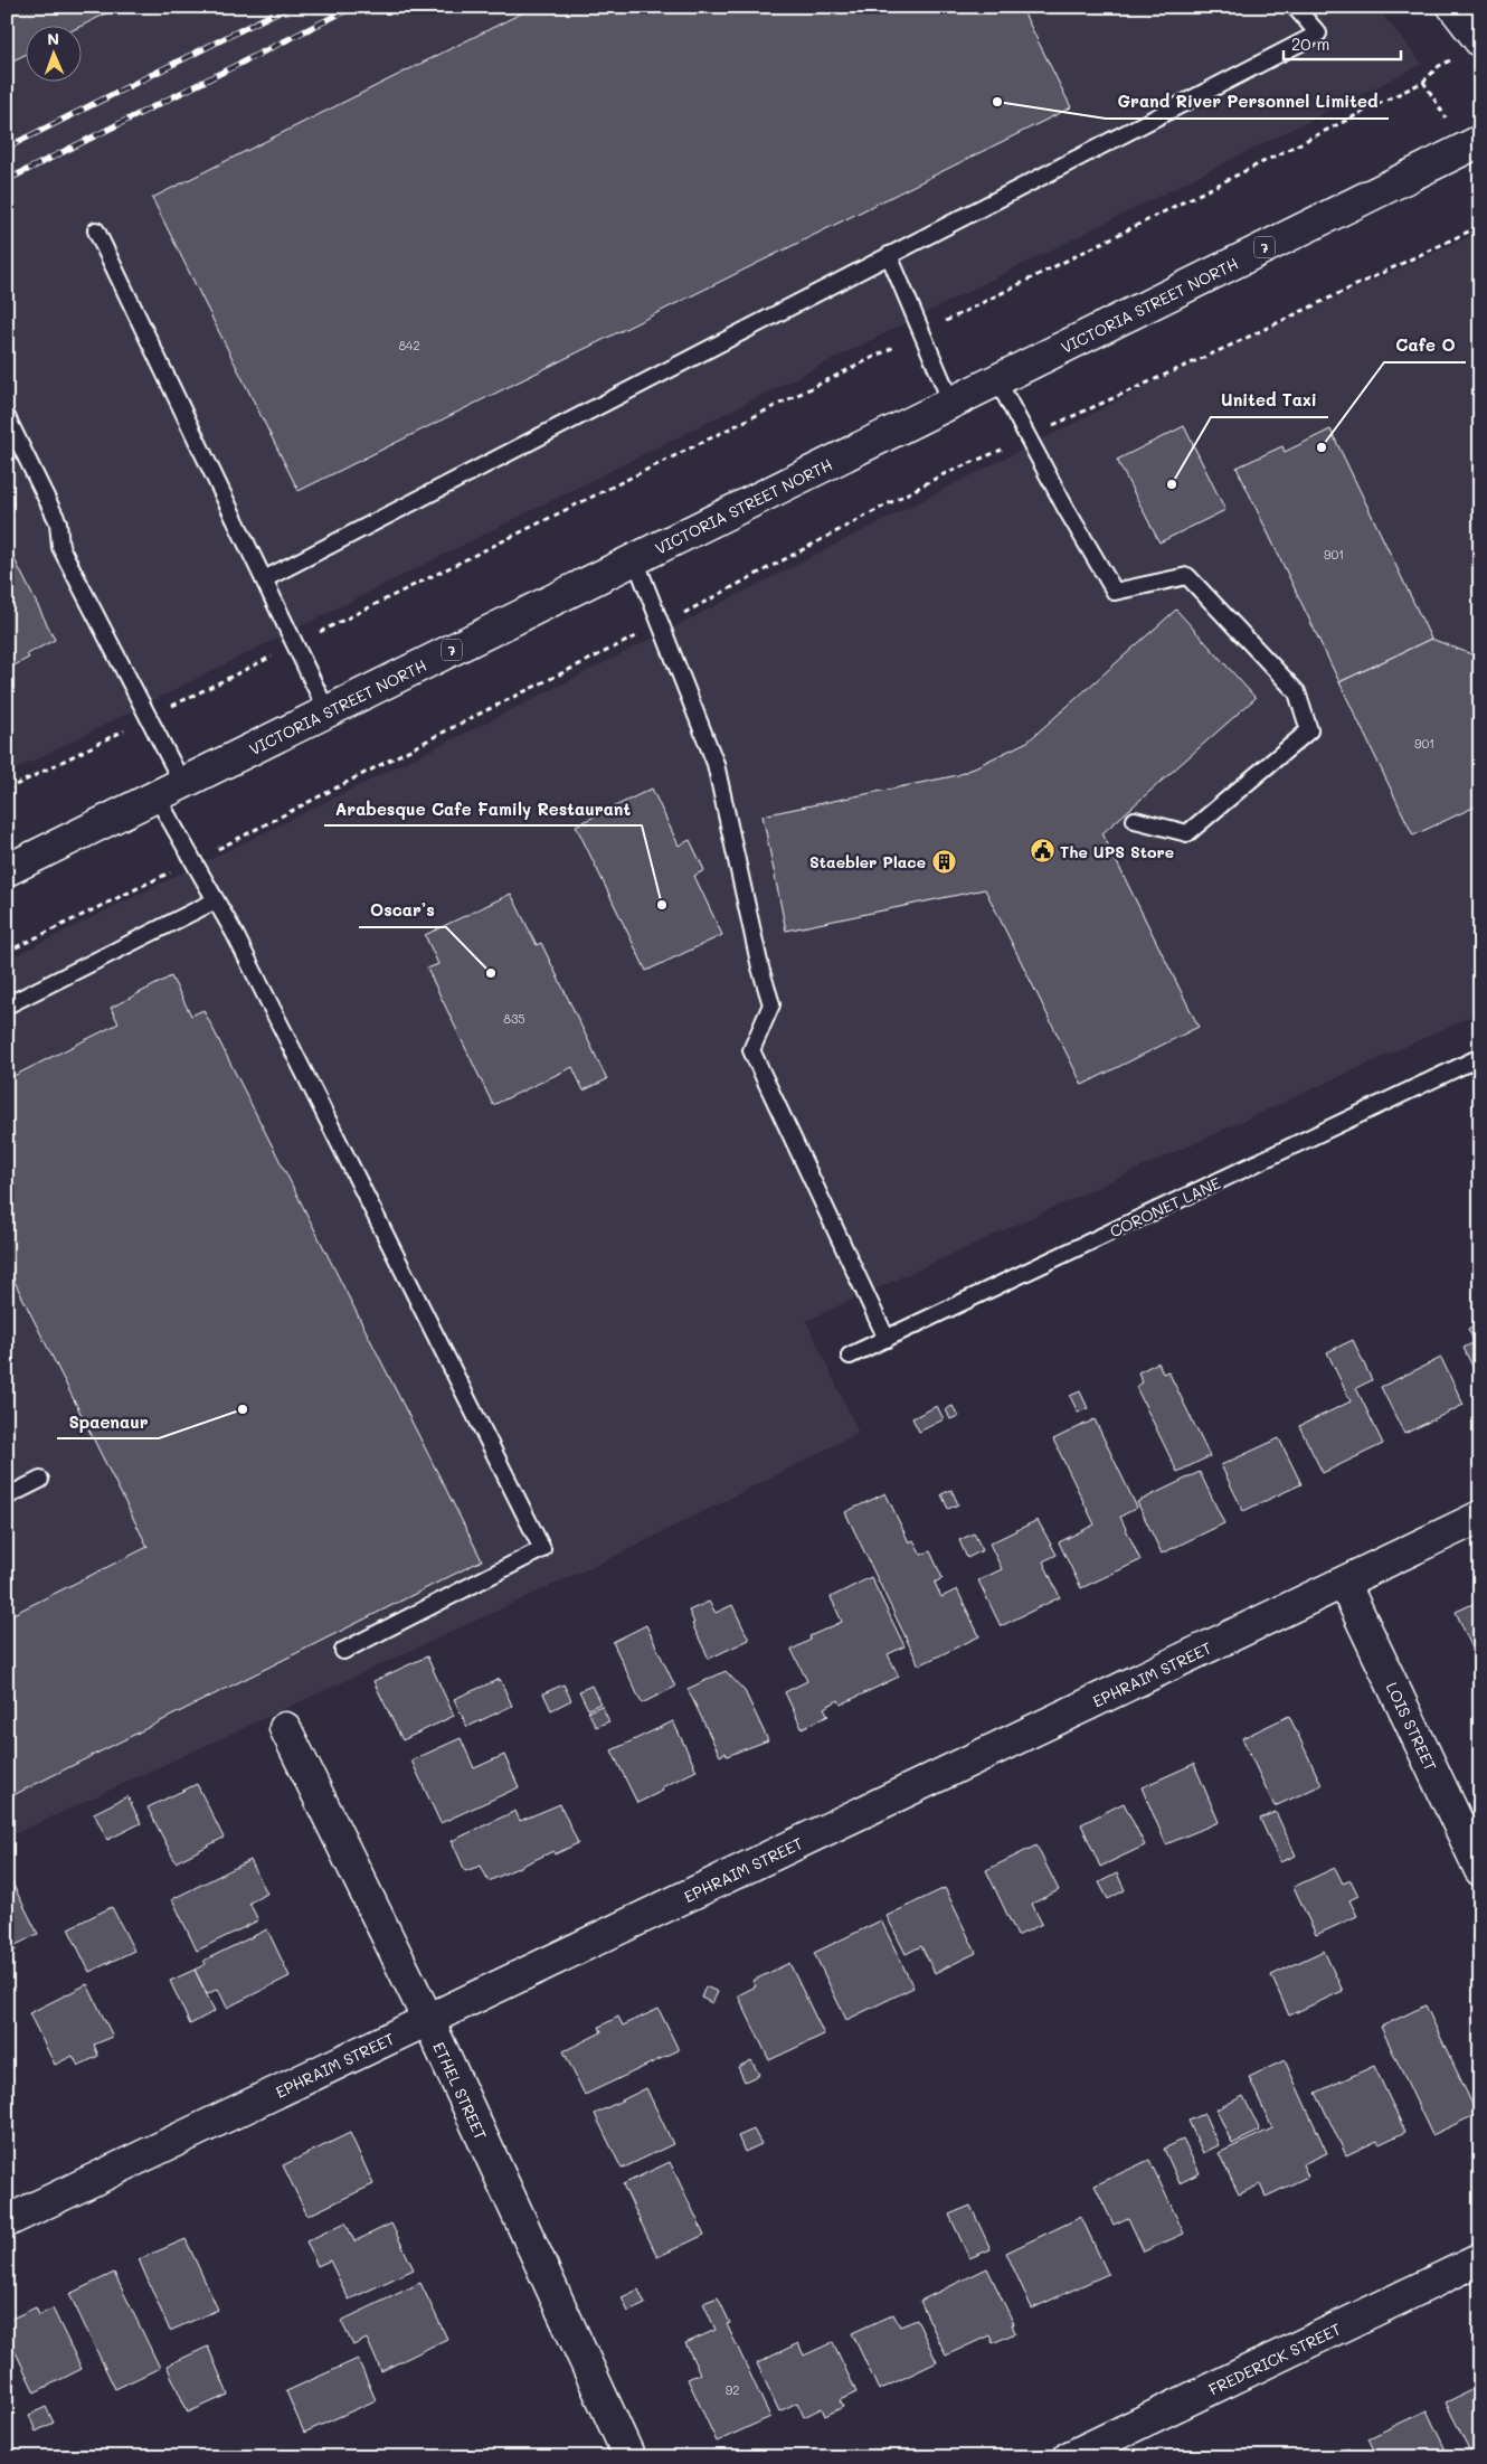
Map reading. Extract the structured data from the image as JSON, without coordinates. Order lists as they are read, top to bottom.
{
  "streets": {
    "street": [
      "7",
      "VICTORIA STREET NORTH",
      "EPHRAIM STREET",
      "LOIS STREET",
      "ETHEL STREET",
      "FREDERICK STREET"
    ],
    "lane": ["CORONET LANE"]
  },
  "crossings": [
    ["EPHRAIM STREET", "LOIS STREET"],
    ["EPHRAIM STREET", "ETHEL STREET"]
  ],
  "places": {
    "other": [
      "Grand River Personnel Limited",
      "Cafe O",
      "United Taxi",
      "Arabesque Cafe Family Restaurant",
      "Oscar’s",
      "Spaenaur"
    ],
    "public building": ["The UPS Store"],
    "building": ["Staebler Place"]
  },
  "house_numbers": [
    "842",
    "901",
    "901",
    "835",
    "92"
  ],
  "scale_bar": "20 m",
  "north": "top"
}
